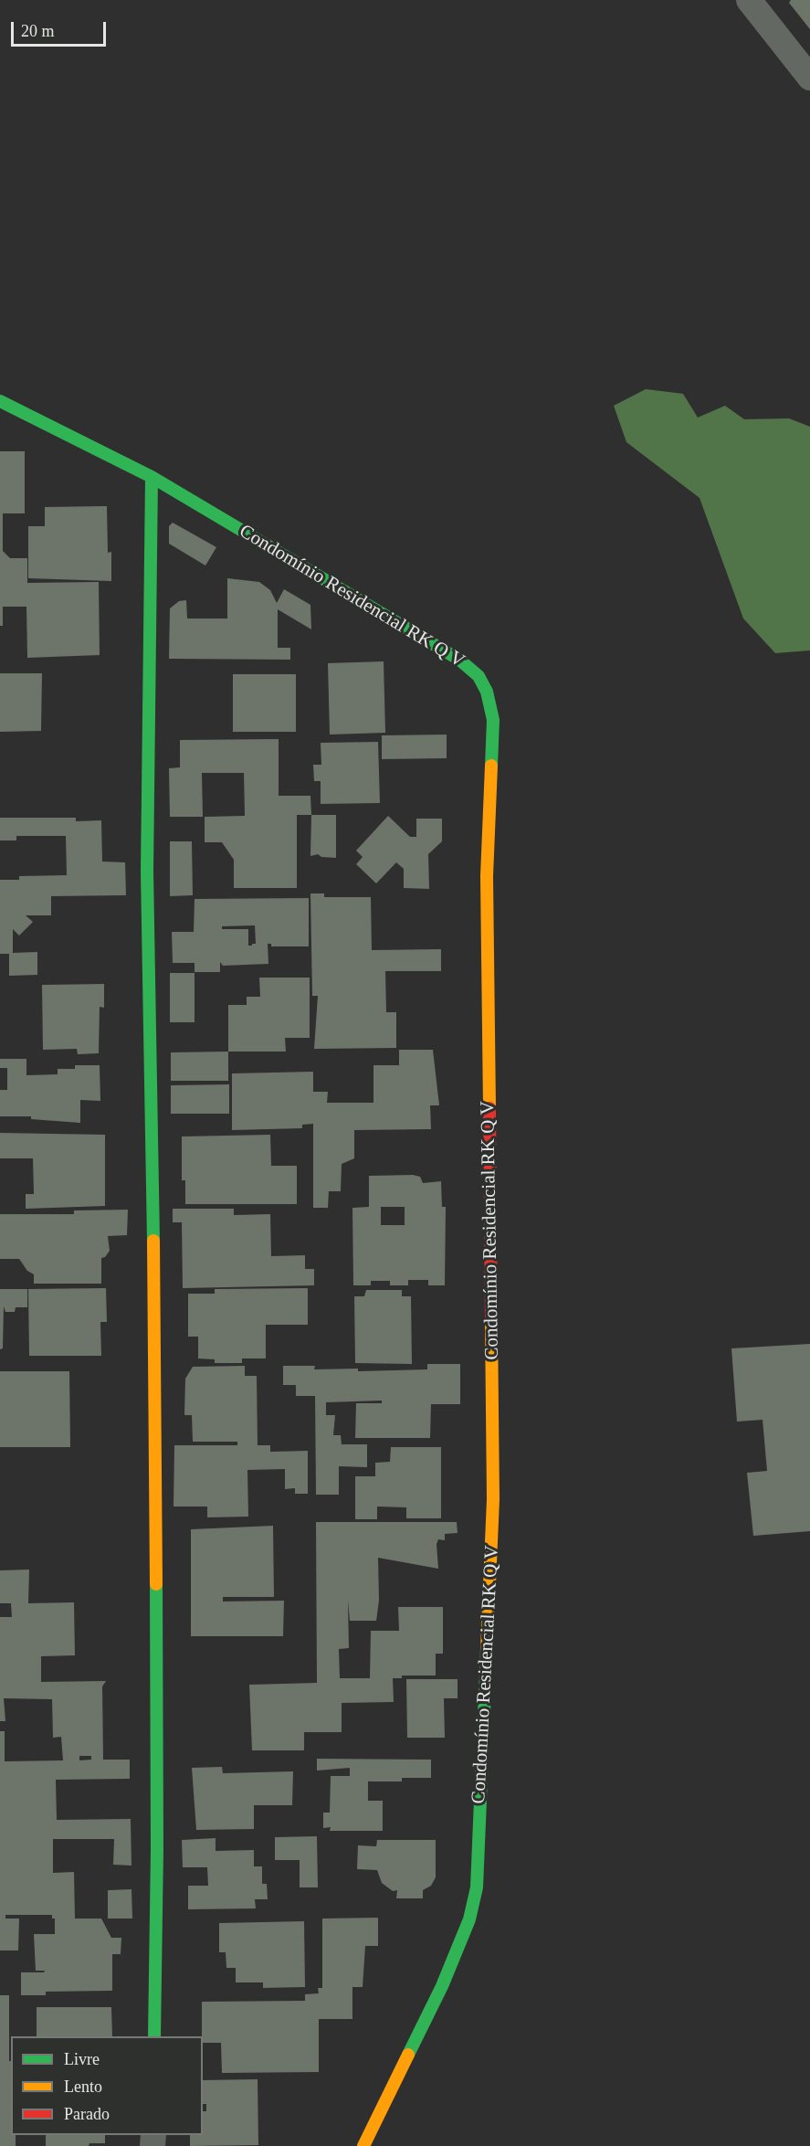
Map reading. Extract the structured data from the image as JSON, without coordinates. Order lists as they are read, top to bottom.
{
  "streets": {
    "street": ["Condomínio Residencial RK Q V"]
  },
  "legend": ["Livre", "Lento", "Parado"],
  "scale_bar": "20 m"
}
